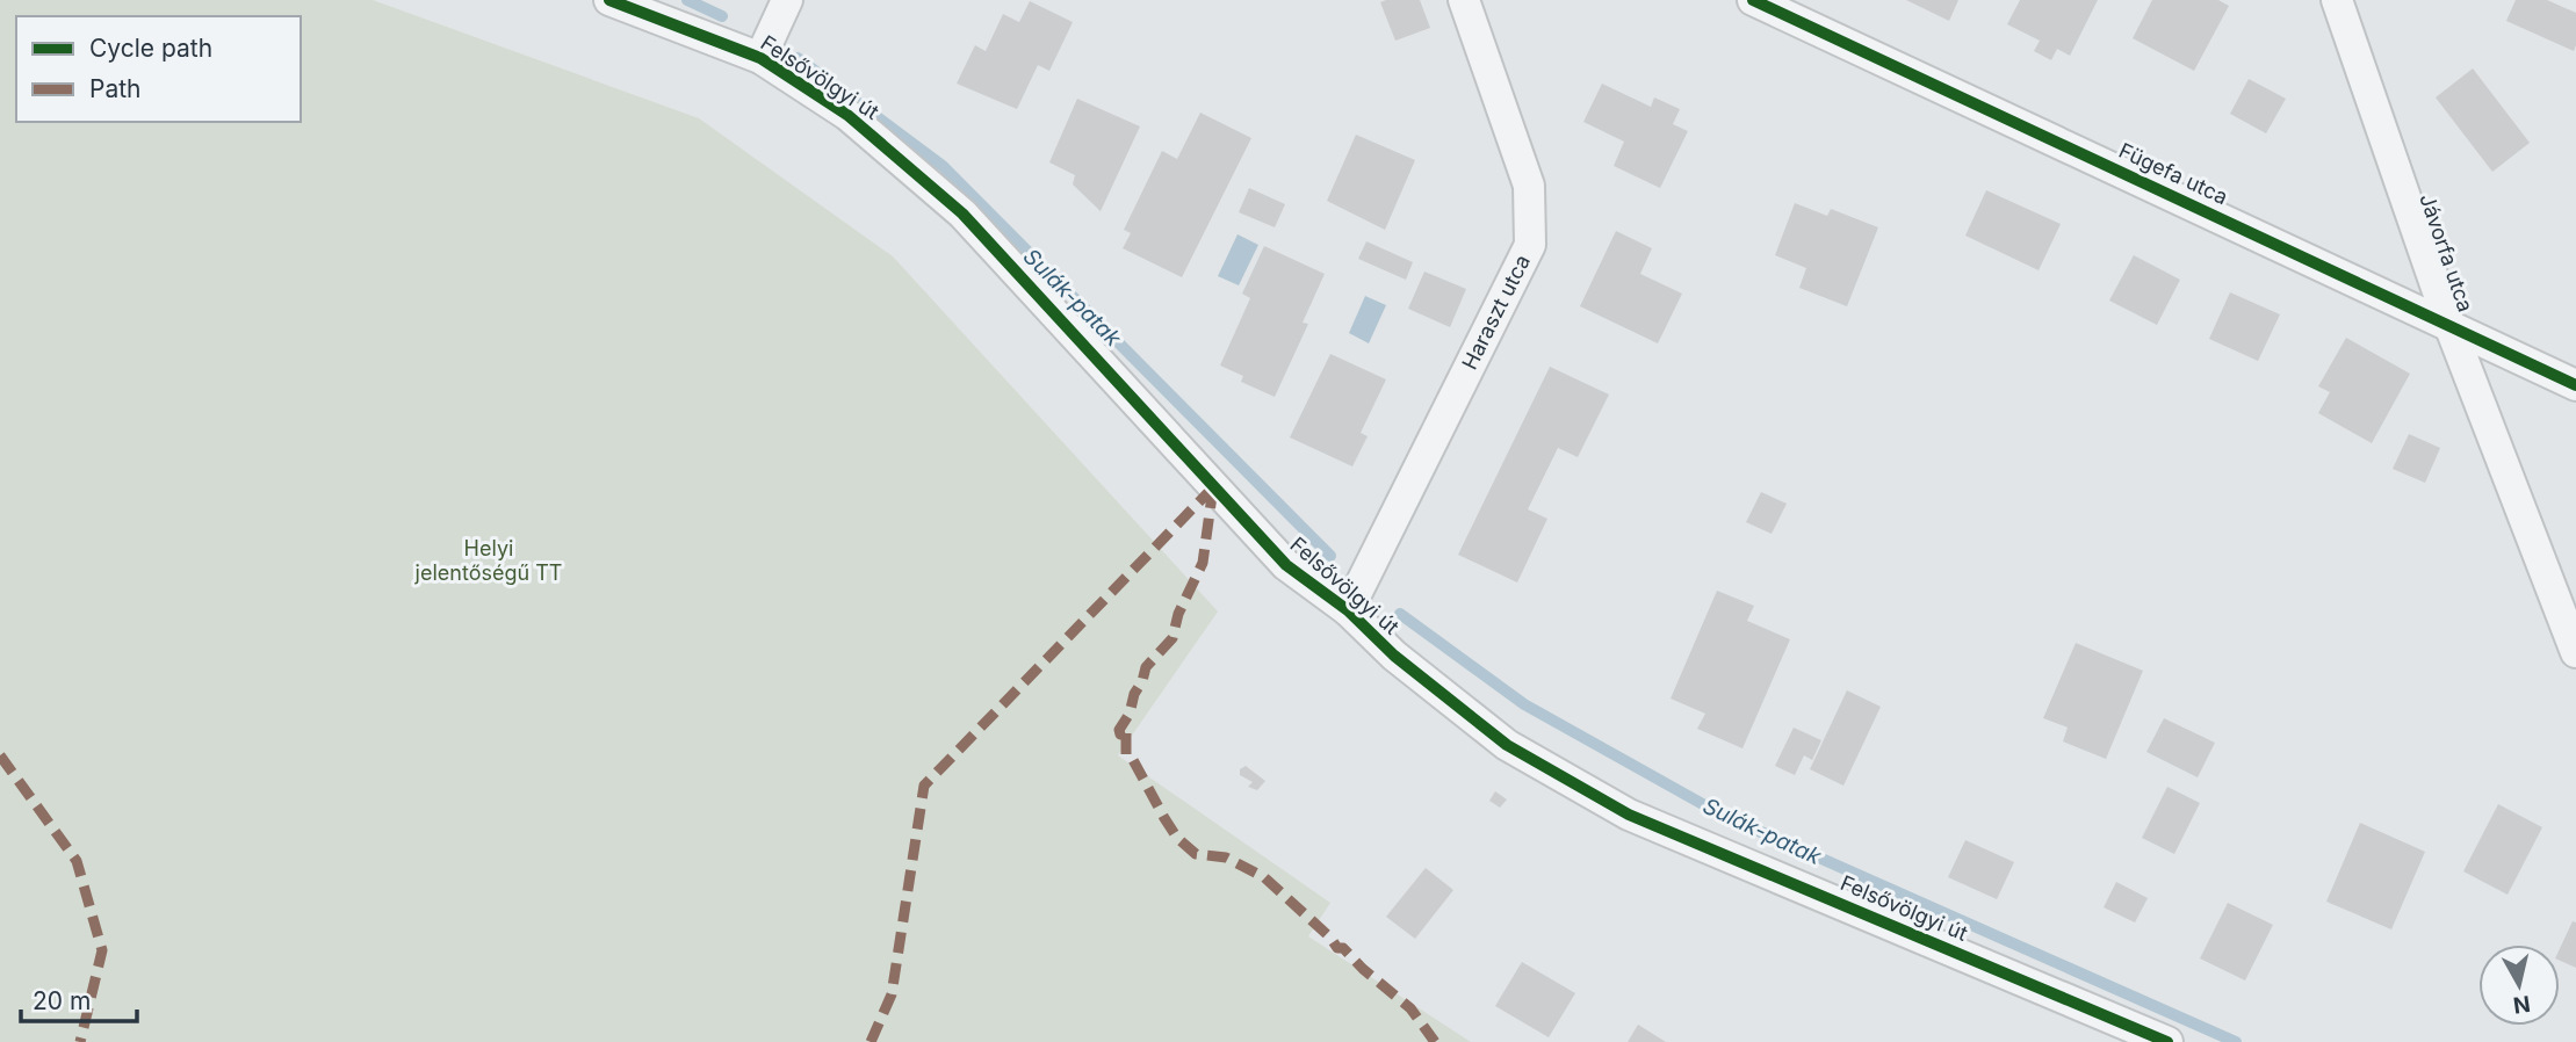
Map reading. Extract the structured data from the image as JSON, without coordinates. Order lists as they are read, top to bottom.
{
  "streets": {
    "street": [
      "Felsővölgyi út",
      "Fügefa utca",
      "Jávorfa utca",
      "Haraszt utca"
    ]
  },
  "crossings": [
    ["Felsővölgyi út", "Haraszt utca"],
    ["Fügefa utca", "Jávorfa utca"]
  ],
  "water": ["Sulák-patak"],
  "parks": ["Helyi jelentőségű TT"],
  "legend": ["Cycle path", "Path"],
  "scale_bar": "20 m",
  "north": "bottom"
}
